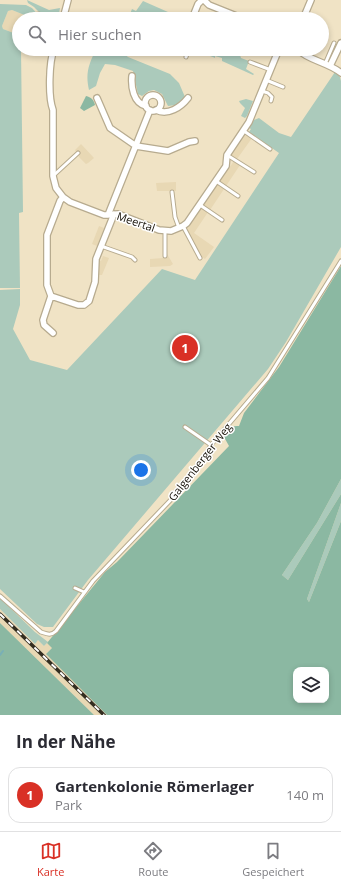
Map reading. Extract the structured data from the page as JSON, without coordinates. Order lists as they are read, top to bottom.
{
  "streets": {
    "street": ["Meertal"],
    "lane": ["Galgenberger Weg"]
  },
  "page": {
    "search": "Hier suchen",
    "pins": "1",
    "heading": "In der Nähe",
    "list": [
      {
        "mark": "1",
        "name": "Gartenkolonie Römerlager",
        "note": "Park",
        "value": "140 m"
      }
    ],
    "nav": ["Karte", "Route", "Gespeichert"]
  }
}
